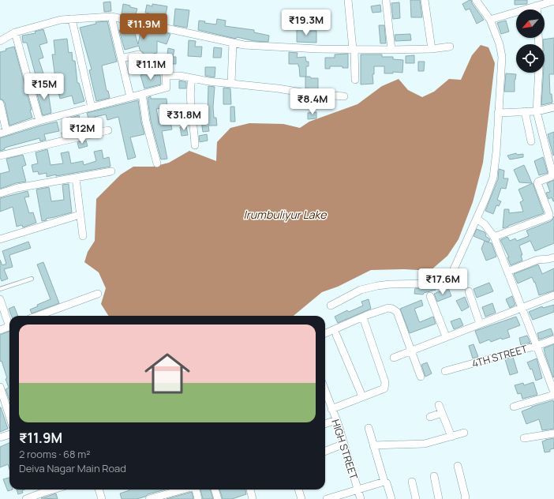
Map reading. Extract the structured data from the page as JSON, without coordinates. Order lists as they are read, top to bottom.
{
  "streets": {
    "street": ["4TH STREET", "HIGH STREET"]
  },
  "water": ["Irumbuliyur Lake"],
  "north": "bottom left",
  "page": {
    "price": [
      "₹19.3M",
      "₹11.9M",
      "₹11.1M",
      "₹15M",
      "₹8.4M",
      "₹31.8M",
      "₹12M",
      "₹17.6M"
    ],
    "list": [
      {
        "name": "₹11.9M",
        "note": "2 rooms · 68 m² · Deiva Nagar Main Road"
      }
    ]
  }
}
